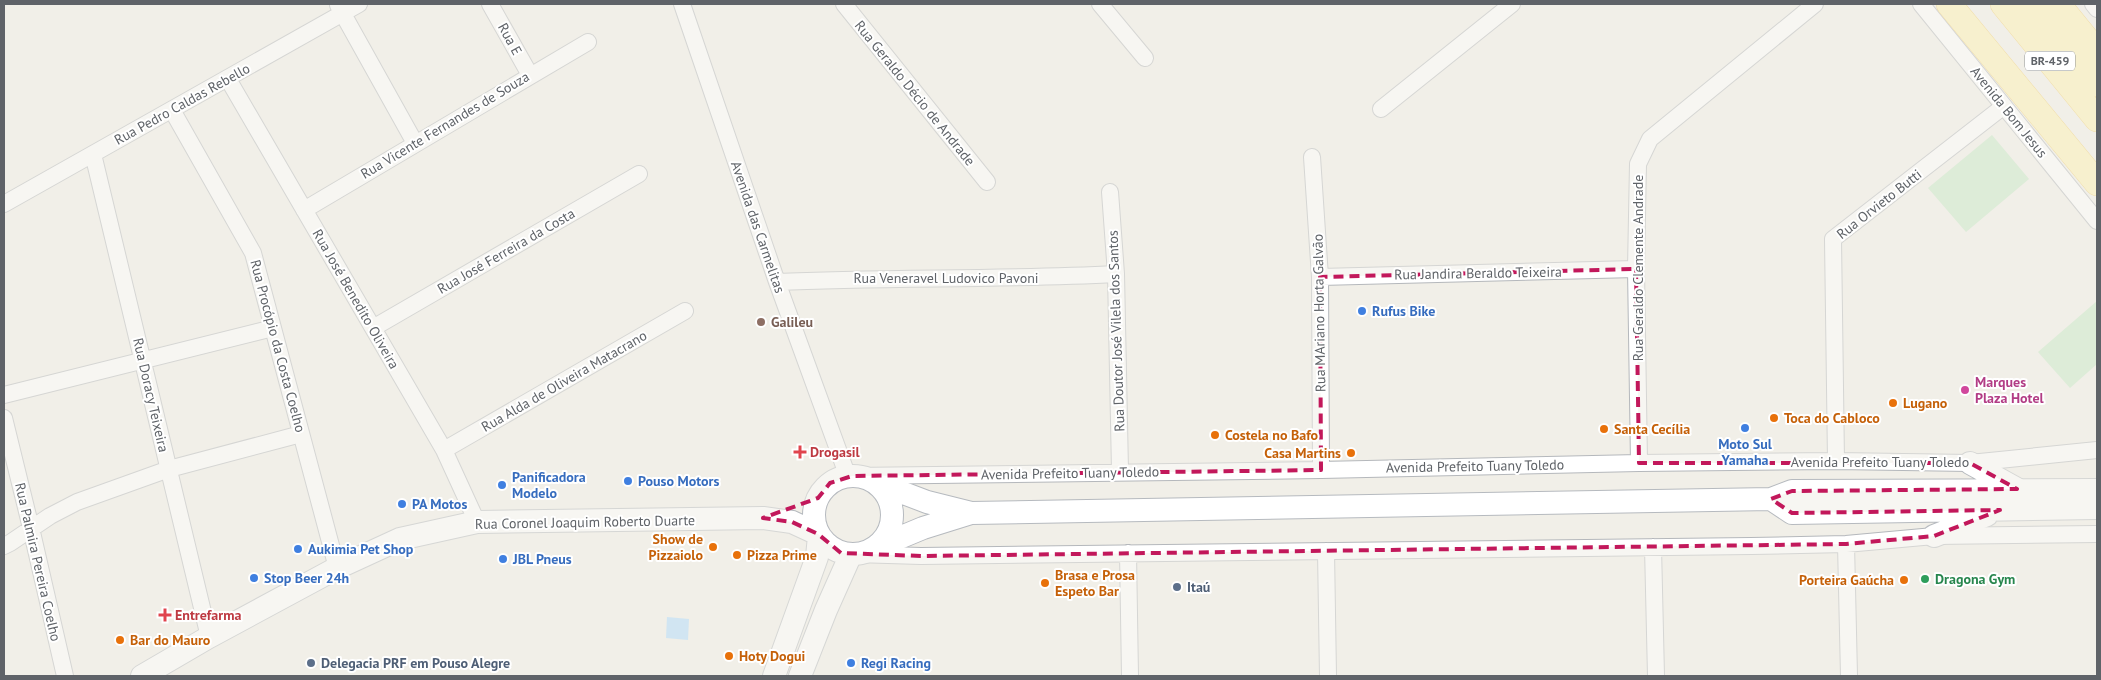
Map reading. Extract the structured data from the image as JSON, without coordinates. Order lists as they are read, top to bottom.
{
  "streets": {
    "main road": ["BR-459", "Avenida Prefeito Tuany Toledo", "Rua Coronel Joaquim Roberto Duarte"],
    "street": [
      "Rua E",
      "Rua Geraldo Décio de Andrade",
      "Rua Pedro Caldas Rebello",
      "Avenida Bom Jesus",
      "Rua Vicente Fernandes de Souza",
      "Rua Orvieto Butti",
      "Avenida das Carmelitas",
      "Rua José Ferreira da Costa",
      "Rua Geraldo Clemente Andrade",
      "Rua Jandira Beraldo Teixeira",
      "Rua Veneravel Ludovico Pavoni",
      "Rua José Benedito Oliveira",
      "Rua MAriano Horta Galvão",
      "Rua Doutor José Vilela dos Santos",
      "Rua Procópio da Costa Coelho",
      "Rua Alda de Oliveira Matacrano",
      "Rua Doracy Teixeira",
      "Rua Palmira Pereira Coelho"
    ]
  },
  "crossings": [
    ["Rua E", "Rua Vicente Fernandes de Souza"],
    ["Rua Pedro Caldas Rebello", "Rua José Benedito Oliveira"],
    ["Rua Pedro Caldas Rebello", "Rua Procópio da Costa Coelho"],
    ["Rua Pedro Caldas Rebello", "Rua Doracy Teixeira"],
    ["Avenida Bom Jesus", "Rua Orvieto Butti"],
    ["Rua Vicente Fernandes de Souza", "Rua José Benedito Oliveira"],
    ["Rua Orvieto Butti", "Avenida Prefeito Tuany Toledo"],
    ["Avenida das Carmelitas", "Rua Veneravel Ludovico Pavoni"],
    ["Avenida das Carmelitas", "Avenida Prefeito Tuany Toledo"],
    ["Avenida das Carmelitas", "Rua Coronel Joaquim Roberto Duarte"],
    ["Rua José Ferreira da Costa", "Rua José Benedito Oliveira"],
    ["Rua Geraldo Clemente Andrade", "Rua Jandira Beraldo Teixeira"],
    ["Rua Geraldo Clemente Andrade", "Avenida Prefeito Tuany Toledo"],
    ["Rua Jandira Beraldo Teixeira", "Rua MAriano Horta Galvão"],
    ["Rua Veneravel Ludovico Pavoni", "Rua Doutor José Vilela dos Santos"],
    ["Rua José Benedito Oliveira", "Rua Alda de Oliveira Matacrano"],
    ["Rua José Benedito Oliveira", "Rua Coronel Joaquim Roberto Duarte"],
    ["Rua MAriano Horta Galvão", "Avenida Prefeito Tuany Toledo"],
    ["Rua Doutor José Vilela dos Santos", "Avenida Prefeito Tuany Toledo"],
    ["Rua Procópio da Costa Coelho", "Rua Coronel Joaquim Roberto Duarte"],
    ["Rua Doracy Teixeira", "Rua Coronel Joaquim Roberto Duarte"],
    ["Avenida Prefeito Tuany Toledo", "Rua Coronel Joaquim Roberto Duarte"]
  ],
  "places": {
    "other": [
      "Rufus Bike",
      "Galileu",
      "Marques Plaza Hotel",
      "Lugano",
      "Toca do Cabloco",
      "Moto Sul Yamaha",
      "Santa Cecília",
      "Costela no Bafo",
      "Casa Martins",
      "Pouso Motors",
      "Panificadora Modelo",
      "PA Motos",
      "Show de Pizzaiolo",
      "Aukimia Pet Shop",
      "Pizza Prime",
      "JBL Pneus",
      "Stop Beer 24h",
      "Dragona Gym",
      "Porteira Gaúcha",
      "Brasa e Prosa Espeto Bar",
      "Itaú",
      "Bar do Mauro",
      "Hoty Dogui",
      "Delegacia PRF em Pouso Alegre",
      "Regi Racing"
    ],
    "health": ["Drogasil", "Entrefarma"]
  }
}
